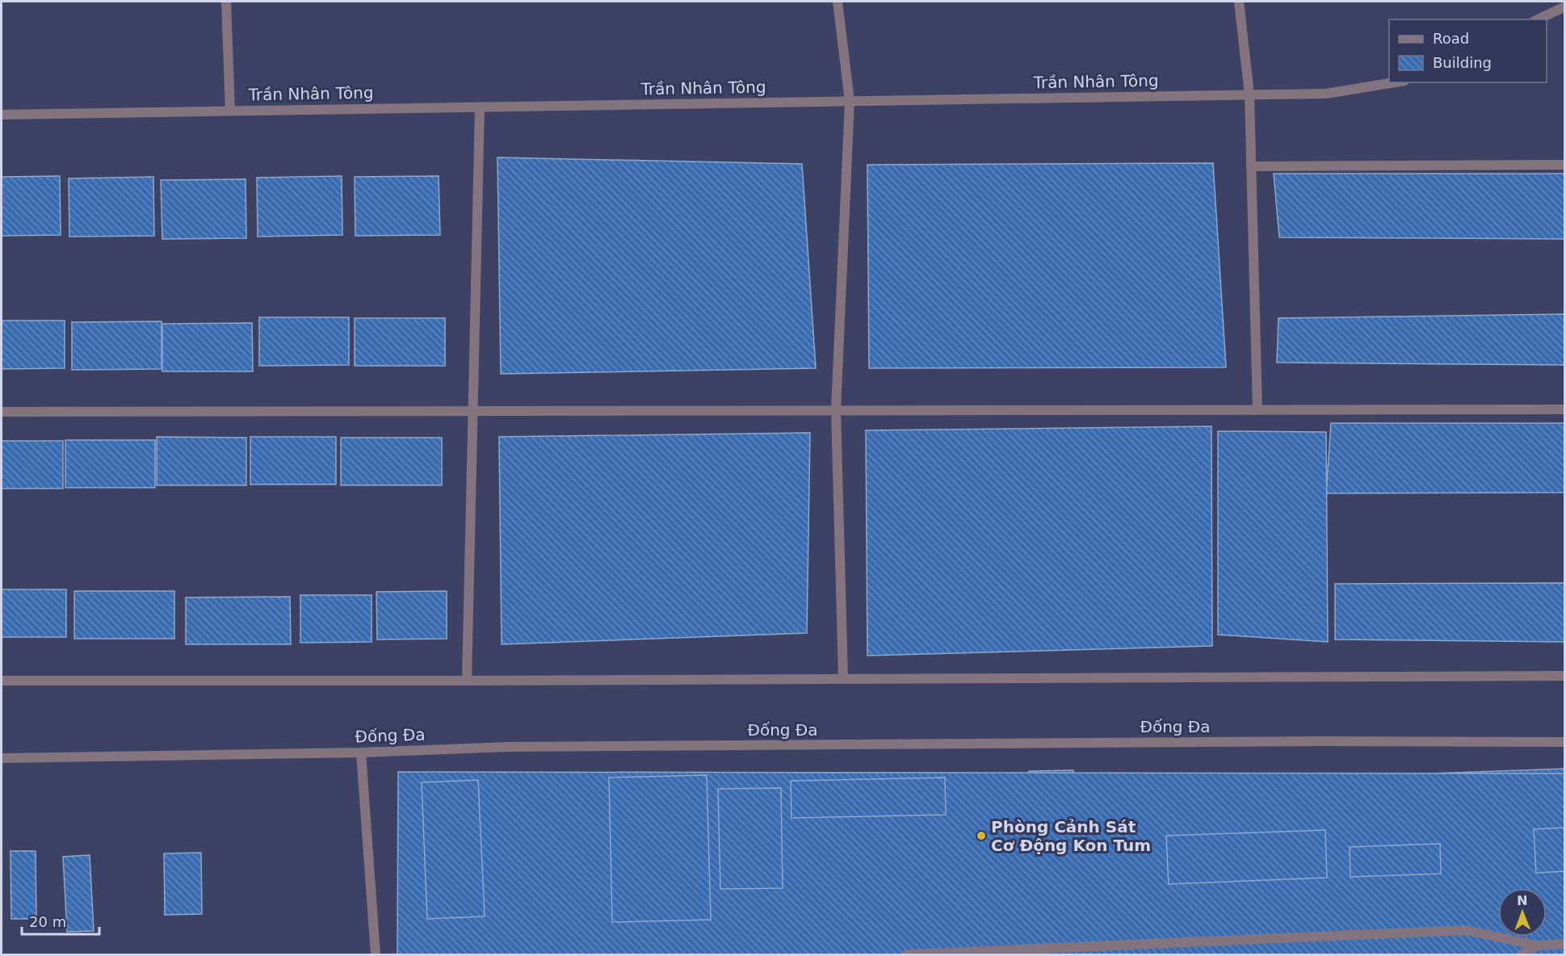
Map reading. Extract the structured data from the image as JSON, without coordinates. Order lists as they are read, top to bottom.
{
  "streets": {
    "street": ["Trần Nhân Tông", "Đống Đa"]
  },
  "places": ["Phòng Cảnh Sát Cơ Động Kon Tum"],
  "legend": ["Road", "Building"],
  "scale_bar": "20 m",
  "north": "top"
}
